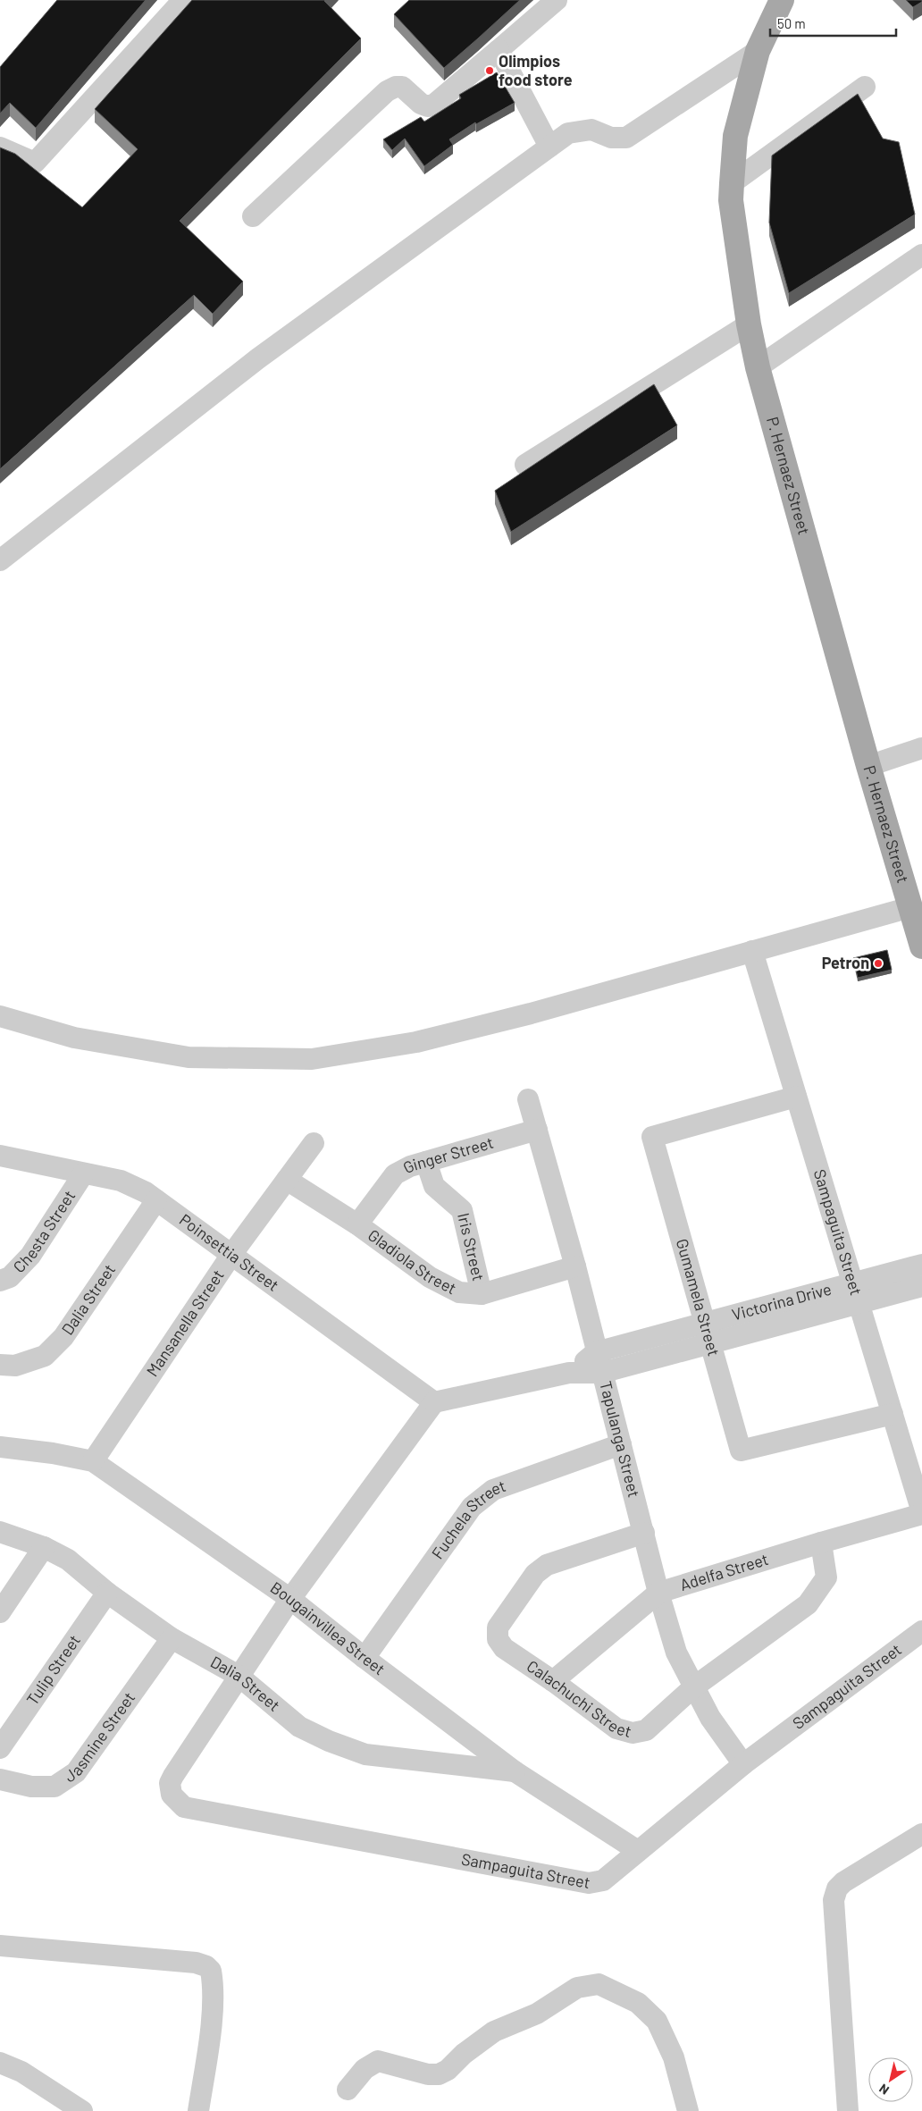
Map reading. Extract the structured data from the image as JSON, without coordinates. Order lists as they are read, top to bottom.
{
  "streets": {
    "main road": ["P. Hernaez Street"],
    "street": [
      "Ginger Street",
      "Chesta Street",
      "Sampaguita Street",
      "Iris Street",
      "Poinsettia Street",
      "Gladiola Street",
      "Gumamela Street",
      "Dalia Street",
      "Victorina Drive",
      "Mansanella Street",
      "Tapulanga Street",
      "Fuchela Street",
      "Adelfa Street",
      "Bougainvillea Street",
      "Tulip Street",
      "Calachuchi Street",
      "Jasmine Street"
    ]
  },
  "crossings": [
    ["Ginger Street", "Iris Street"],
    ["Ginger Street", "Gladiola Street"],
    ["Ginger Street", "Tapulanga Street"],
    ["Chesta Street", "Poinsettia Street"],
    ["Sampaguita Street", "Gumamela Street"],
    ["Sampaguita Street", "Dalia Street"],
    ["Sampaguita Street", "Victorina Drive"],
    ["Sampaguita Street", "Tapulanga Street"],
    ["Sampaguita Street", "Adelfa Street"],
    ["Sampaguita Street", "Bougainvillea Street"],
    ["Iris Street", "Gladiola Street"],
    ["Poinsettia Street", "Dalia Street"],
    ["Poinsettia Street", "Victorina Drive"],
    ["Poinsettia Street", "Mansanella Street"],
    ["Gladiola Street", "Mansanella Street"],
    ["Gladiola Street", "Tapulanga Street"],
    ["Gumamela Street", "Victorina Drive"],
    ["Dalia Street", "Bougainvillea Street"],
    ["Dalia Street", "Tulip Street"],
    ["Dalia Street", "Jasmine Street"],
    ["Victorina Drive", "Tapulanga Street"],
    ["Mansanella Street", "Bougainvillea Street"],
    ["Tapulanga Street", "Fuchela Street"],
    ["Tapulanga Street", "Adelfa Street"],
    ["Tapulanga Street", "Calachuchi Street"],
    ["Fuchela Street", "Bougainvillea Street"],
    ["Adelfa Street", "Calachuchi Street"]
  ],
  "places": ["Olimpios food store", "Petron"],
  "scale_bar": "50 m",
  "north": "bottom left"
}
